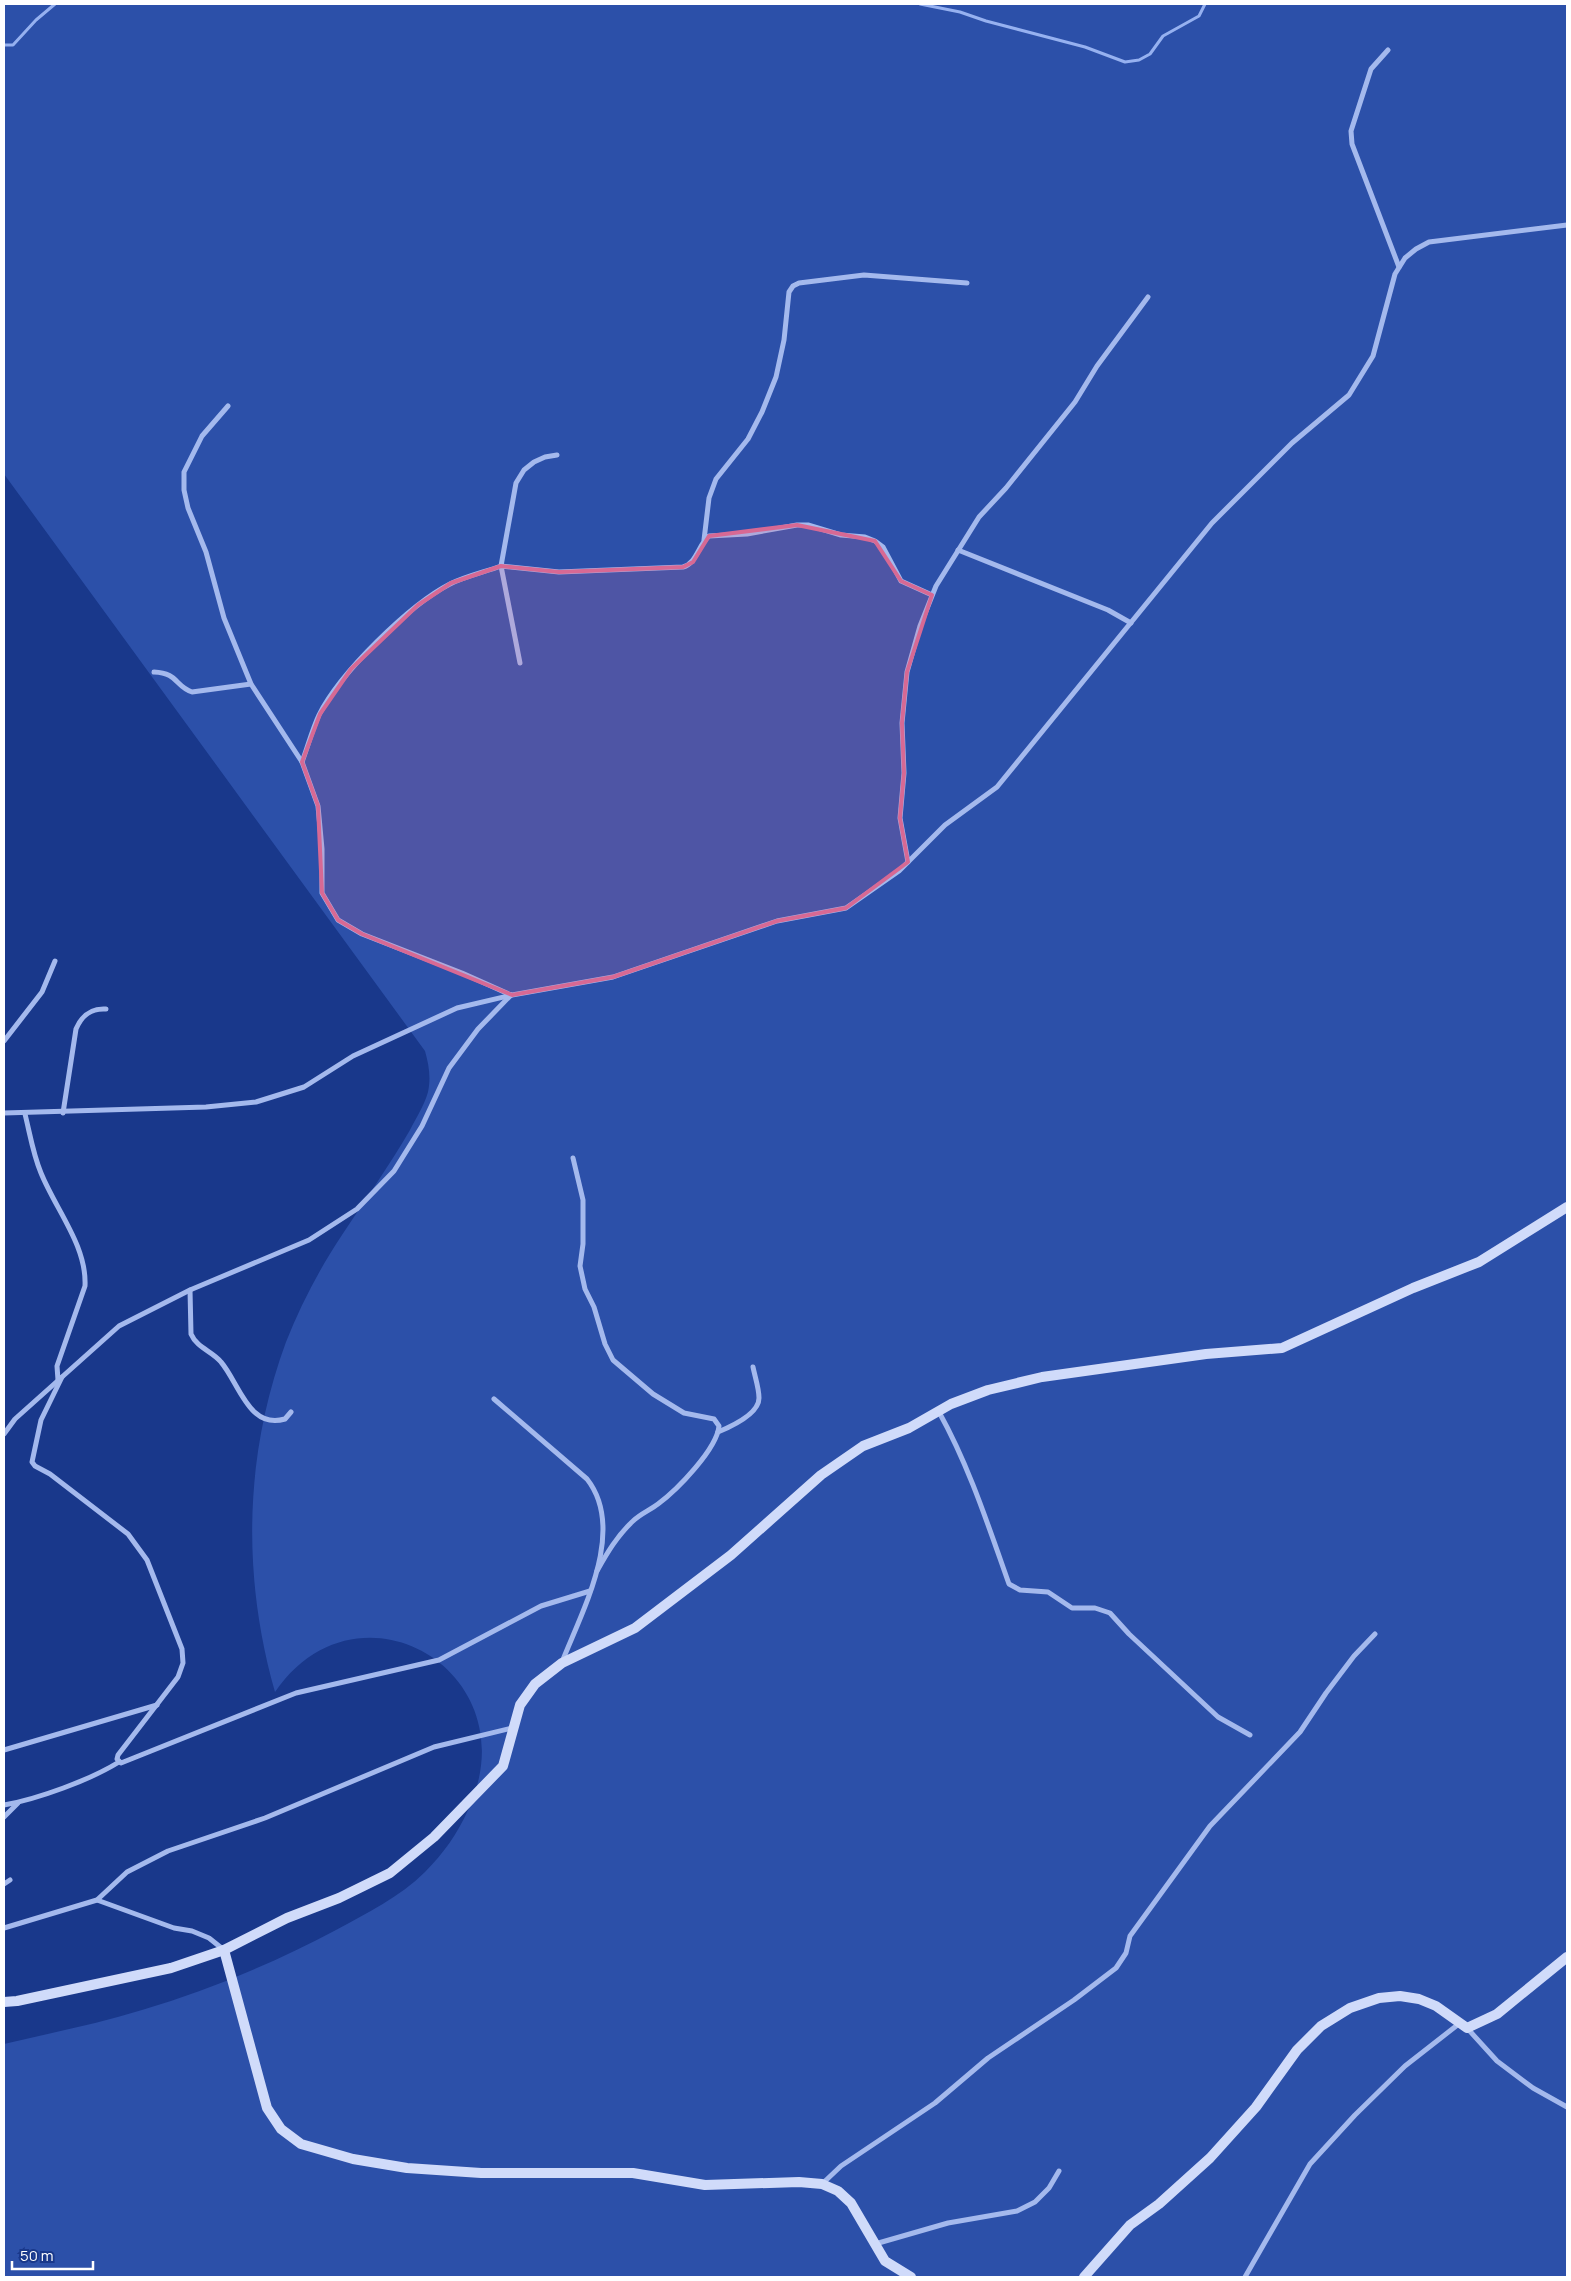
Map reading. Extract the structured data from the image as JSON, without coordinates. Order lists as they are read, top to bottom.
{
  "scale_bar": "50 m"
}
